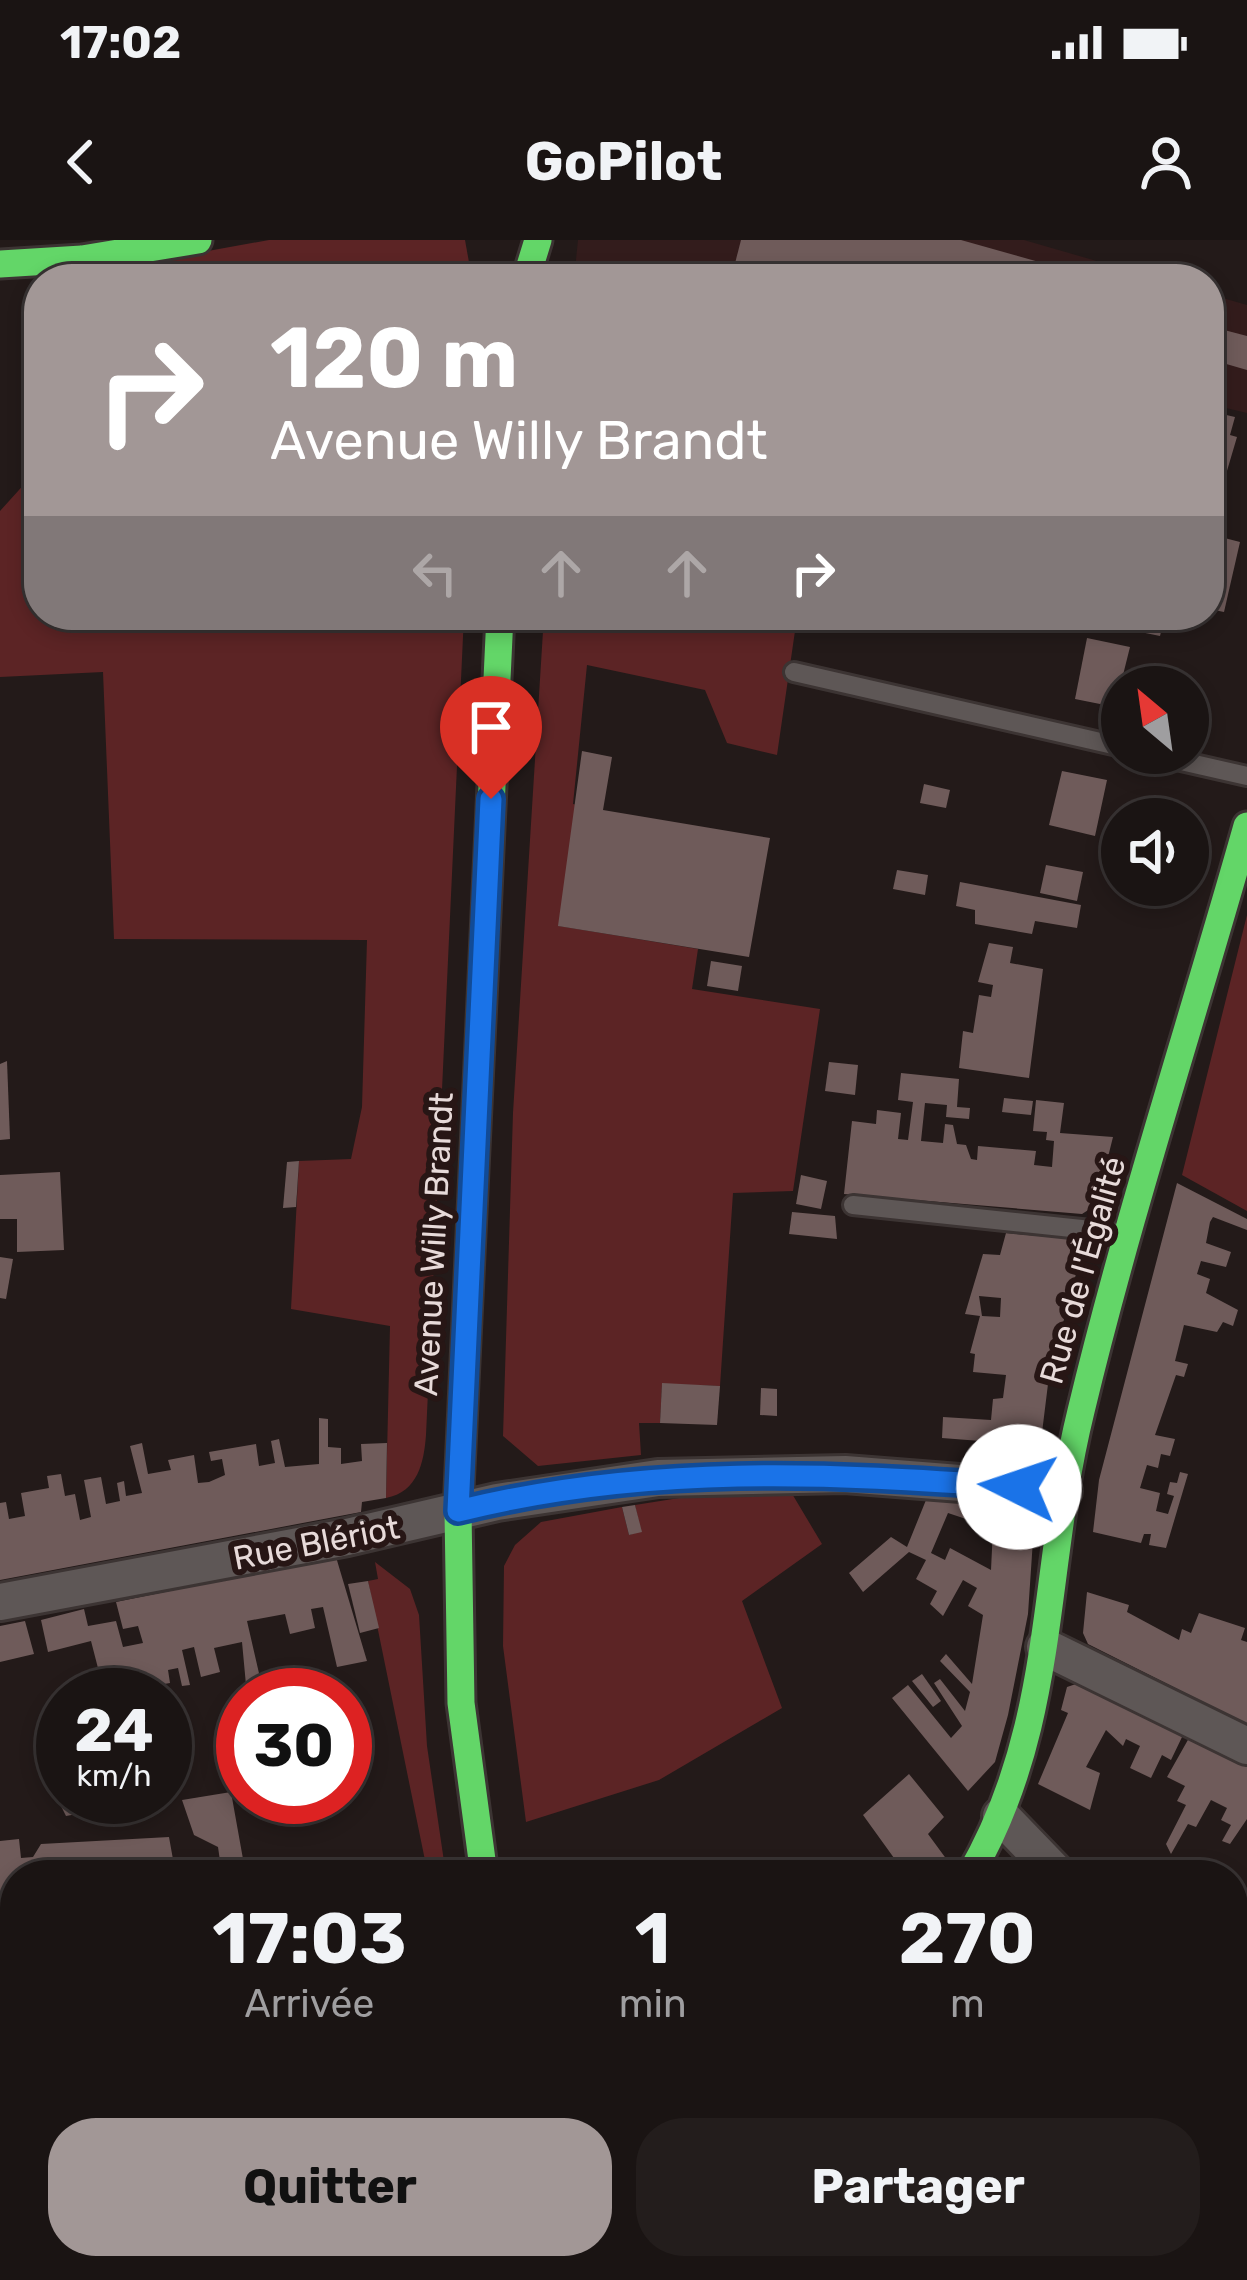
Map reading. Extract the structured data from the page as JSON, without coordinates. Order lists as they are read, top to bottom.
{
  "streets": {
    "main road": ["Avenue Willy Brandt", "Rue de l'Égalité"],
    "street": ["Rue Blériot"]
  },
  "crossings": [
    ["Avenue Willy Brandt", "Rue Blériot"],
    ["Rue de l'Égalité", "Rue Blériot"]
  ],
  "north": "top left",
  "page": {
    "status": "17:02",
    "header": "GoPilot",
    "turn": ["120 m", "Avenue Willy Brandt"],
    "speed": "24 km/h",
    "limit": "30",
    "eta": [
      "17:03",
      "Arrivée",
      "1",
      "min",
      "270",
      "m"
    ],
    "buttons": ["Quitter", "Partager"]
  }
}
